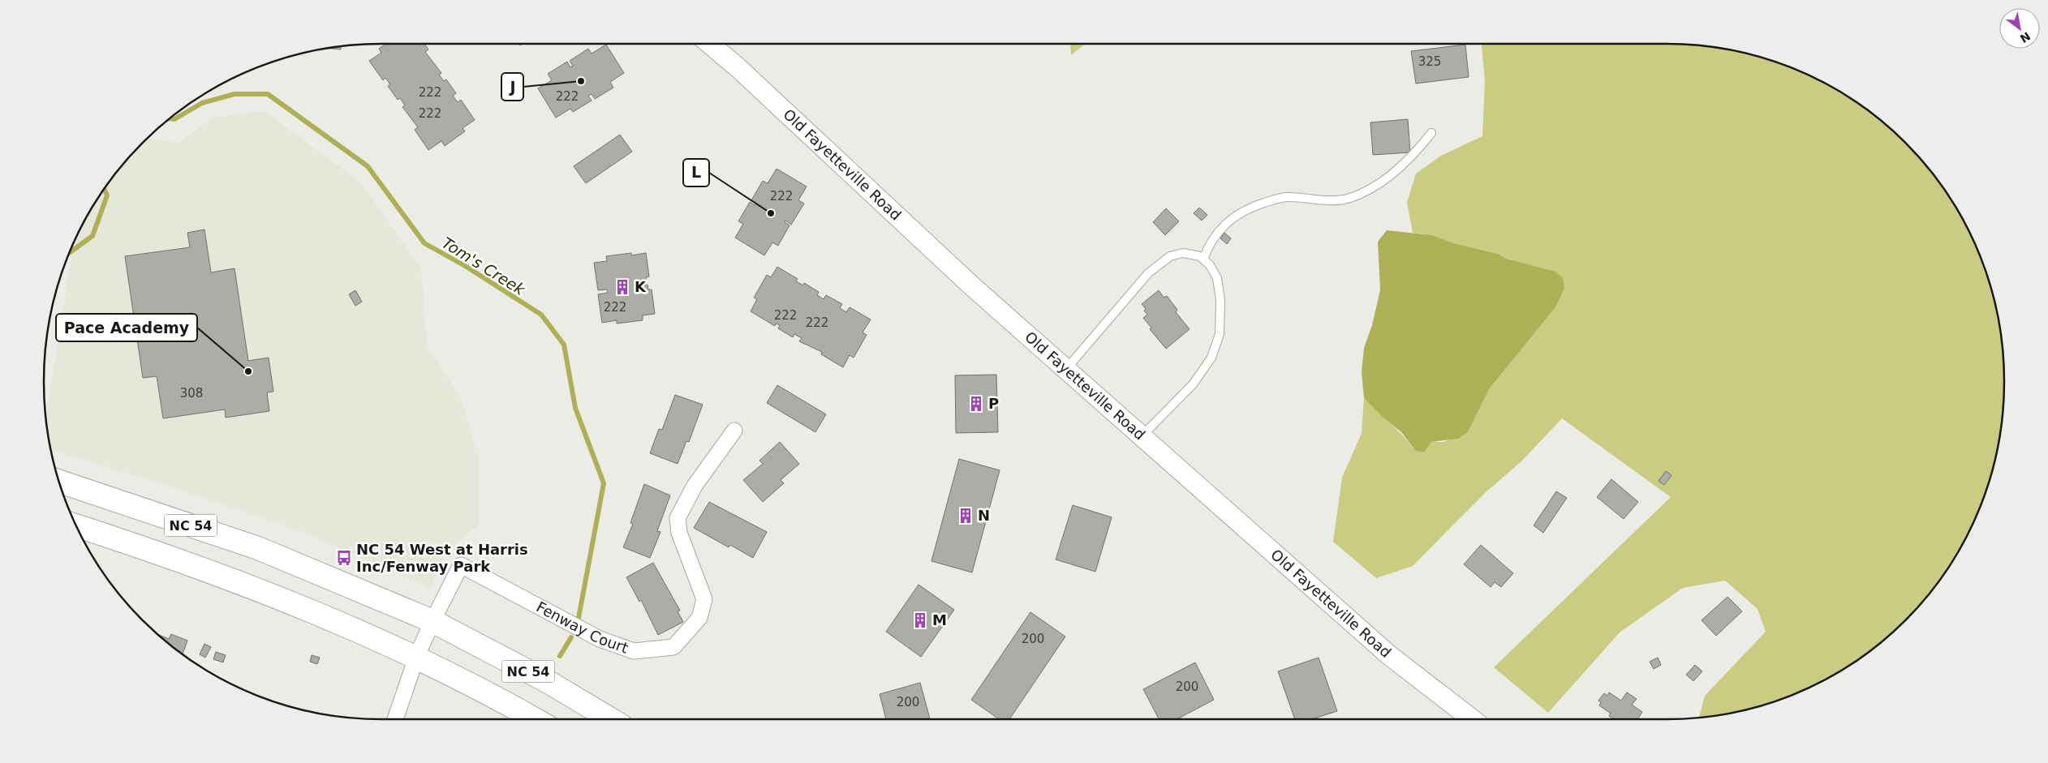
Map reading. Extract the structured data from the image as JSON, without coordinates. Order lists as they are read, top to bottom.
{
  "streets": {
    "highway": ["NC 54"],
    "street": ["Old Fayetteville Road", "Fenway Court"]
  },
  "crossings": [
    ["NC 54", "Fenway Court"]
  ],
  "water": ["Tom's Creek"],
  "places": {
    "other": ["J", "L", "Pace Academy"],
    "building": [
      "K",
      "P",
      "N",
      "M"
    ],
    "bus stop": ["NC 54 West at Harris Inc/Fenway Park"]
  },
  "house_numbers": [
    "325",
    "222",
    "222",
    "222",
    "222",
    "222",
    "222",
    "222",
    "308",
    "200",
    "200",
    "200"
  ],
  "north": "bottom right"
}
